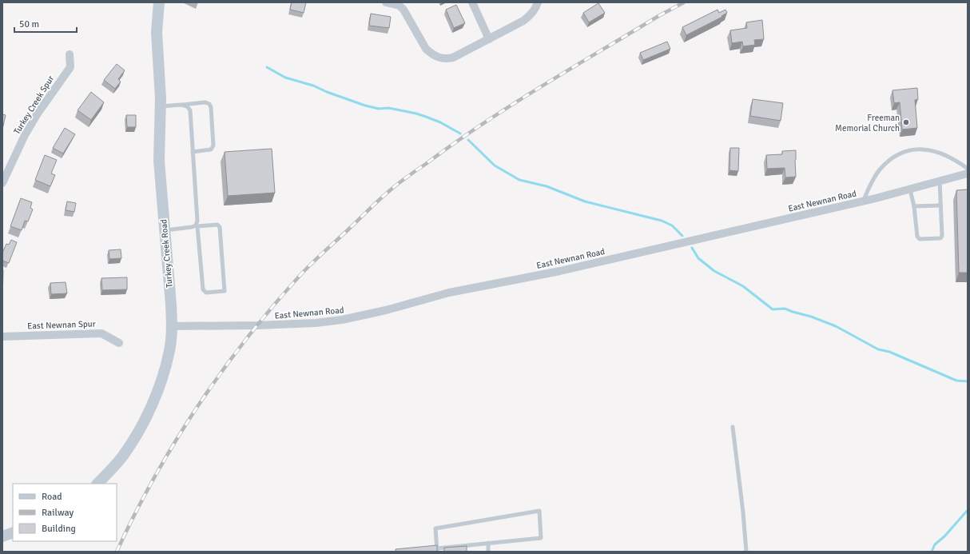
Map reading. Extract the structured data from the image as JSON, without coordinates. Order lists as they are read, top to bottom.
{
  "streets": {
    "street": [
      "Turkey Creek Spur",
      "East Newnan Road",
      "Turkey Creek Road",
      "East Newnan Spur"
    ]
  },
  "crossings": [
    ["East Newnan Road", "Turkey Creek Road"]
  ],
  "places": ["Freeman Memorial Church"],
  "legend": ["Road", "Railway", "Building"],
  "scale_bar": "50 m"
}
